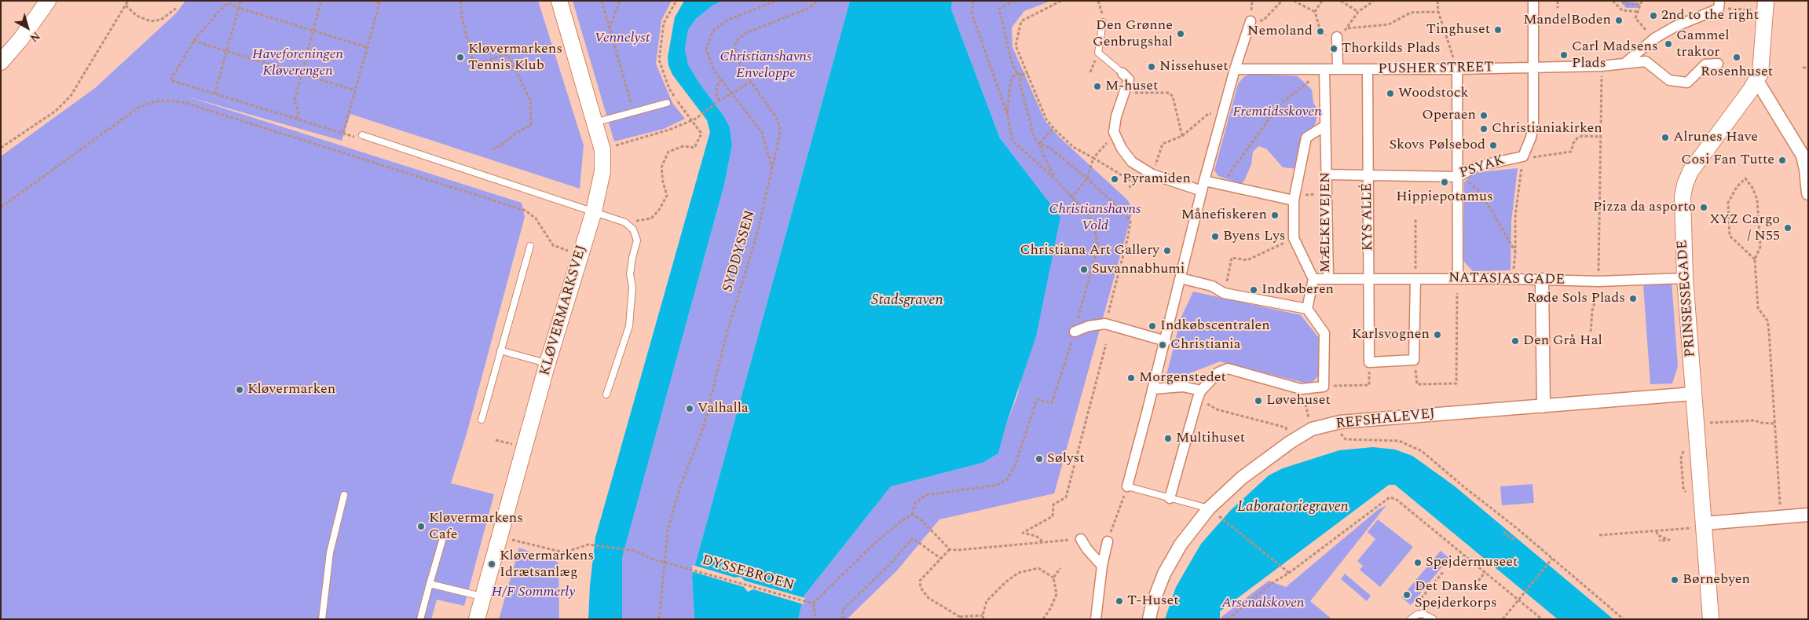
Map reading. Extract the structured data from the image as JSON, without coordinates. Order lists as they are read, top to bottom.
{
  "streets": {
    "street": [
      "PUSHER STREET",
      "PSYAK",
      "KYS ALLÉ",
      "MÆLKEVEJEN",
      "NATASJAS GADE",
      "PRINSESSEGADE",
      "KLØVERMARKSVEJ",
      "REFSHALEVEJ"
    ],
    "path": ["SYDDYSSEN", "DYSSEBROEN"]
  },
  "crossings": [
    ["PUSHER STREET", "PSYAK"],
    ["PUSHER STREET", "KYS ALLÉ"],
    ["PSYAK", "KYS ALLÉ"],
    ["PSYAK", "MÆLKEVEJEN"],
    ["KYS ALLÉ", "NATASJAS GADE"],
    ["MÆLKEVEJEN", "NATASJAS GADE"],
    ["SYDDYSSEN", "DYSSEBROEN"],
    ["NATASJAS GADE", "PRINSESSEGADE"],
    ["PRINSESSEGADE", "REFSHALEVEJ"],
    ["KLØVERMARKSVEJ", "DYSSEBROEN"]
  ],
  "water": ["Stadsgraven", "Laboratoriegraven"],
  "parks": [
    "Vennelyst",
    "Haveforeningen Kløverengen",
    "Christianshavns Enveloppe",
    "Fremtidsskoven",
    "Christianshavns Vold",
    "H/F Sommerly",
    "Arsenalskoven"
  ],
  "places": [
    "2nd to the right",
    "MandelBoden",
    "Tinghuset",
    "Nemoland",
    "Den Grønne Genbrugshal",
    "Gammel traktor",
    "Thorkilds Plads",
    "Carl Madsens Plads",
    "Kløvermarkens Tennis Klub",
    "Rosenhuset",
    "Nissehuset",
    "M-huset",
    "Woodstock",
    "Operaen",
    "Christianiakirken",
    "Alrunes Have",
    "Skovs Pølsebod",
    "Cosi Fan Tutte",
    "Pyramiden",
    "Hippiepotamus",
    "Pizza da asporto",
    "Månefiskeren",
    "XYZ Cargo / N55",
    "Byens Lys",
    "Christiana Art Gallery",
    "Suvannabhumi",
    "Indkøberen",
    "Røde Sols Plads",
    "Indkøbscentralen",
    "Karlsvognen",
    "Den Grå Hal",
    "Christiania",
    "Morgenstedet",
    "Kløvermarken",
    "Løvehuset",
    "Valhalla",
    "Multihuset",
    "Sølyst",
    "Kløvermarkens Cafe",
    "Spejdermuseet",
    "Kløvermarkens Idrætsanlæg",
    "Børnebyen",
    "Det Danske Spejderkorps",
    "T-Huset"
  ],
  "north": "bottom right"
}
